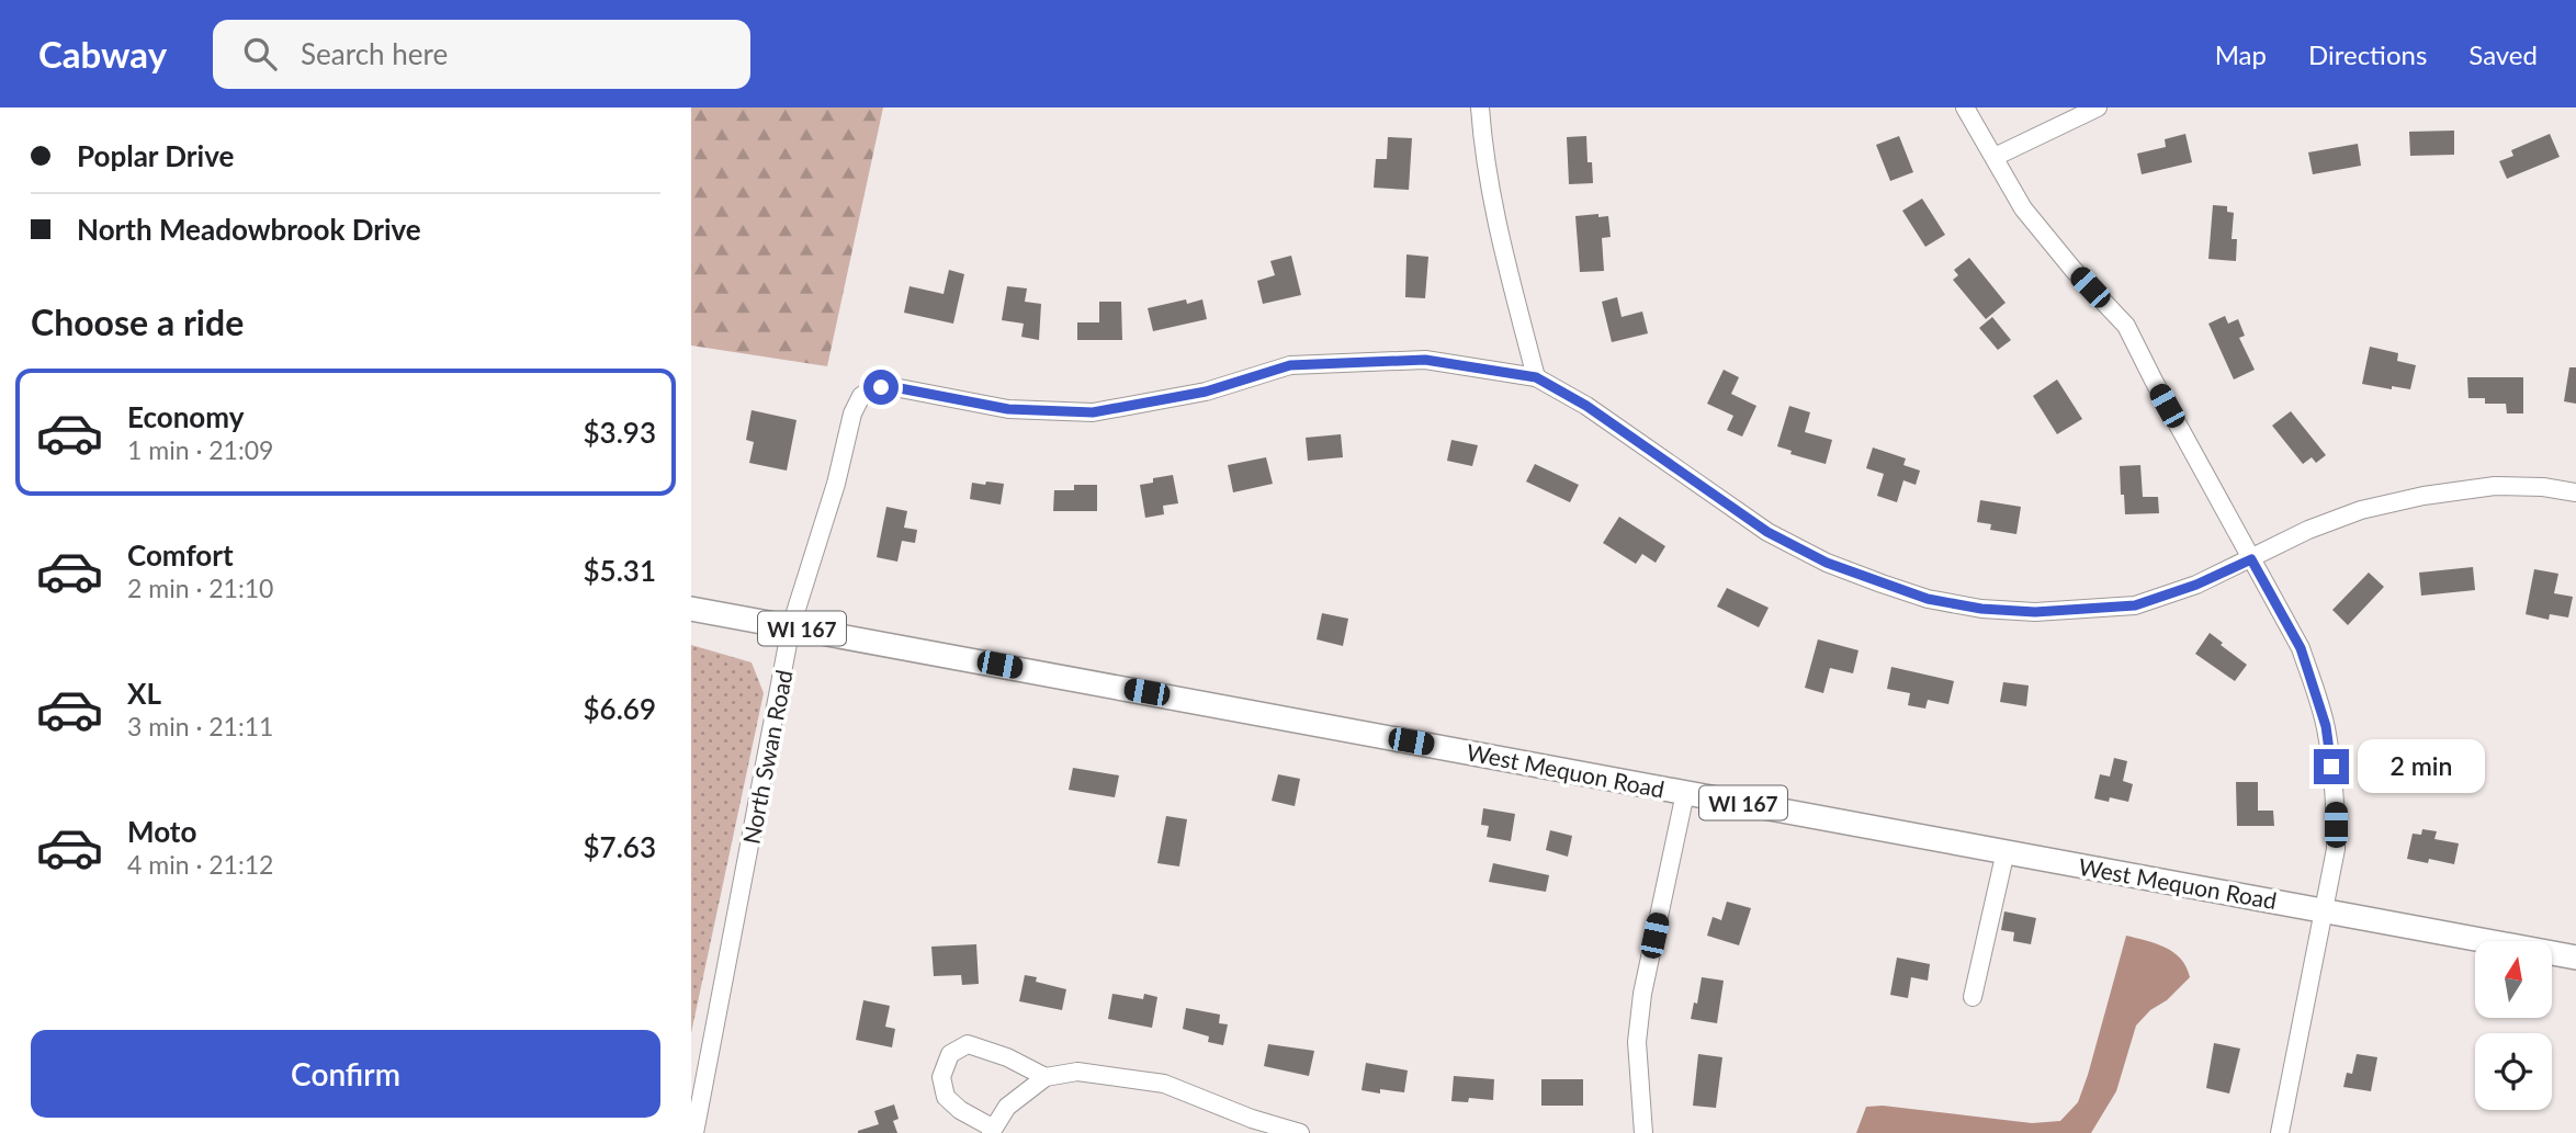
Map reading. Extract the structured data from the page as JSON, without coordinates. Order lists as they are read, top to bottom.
{
  "streets": {
    "main road": ["WI 167", "West Mequon Road"],
    "street": ["North Swan Road"]
  },
  "crossings": [
    ["North Swan Road", "West Mequon Road"]
  ],
  "north": "top",
  "page": {
    "header": "Cabway",
    "search": "Search here",
    "nav": ["Map", "Directions", "Saved"],
    "banner": ["Poplar Drive", "North Meadowbrook Drive"],
    "heading": "Choose a ride",
    "list": [
      {
        "name": "Economy",
        "note": "1 min · 21:09",
        "value": "$3.93"
      },
      {
        "name": "Comfort",
        "note": "2 min · 21:10",
        "value": "$5.31"
      },
      {
        "name": "XL",
        "note": "3 min · 21:11",
        "value": "$6.69"
      },
      {
        "name": "Moto",
        "note": "4 min · 21:12",
        "value": "$7.63"
      }
    ],
    "bubble": "2 min",
    "buttons": "Confirm"
  }
}
